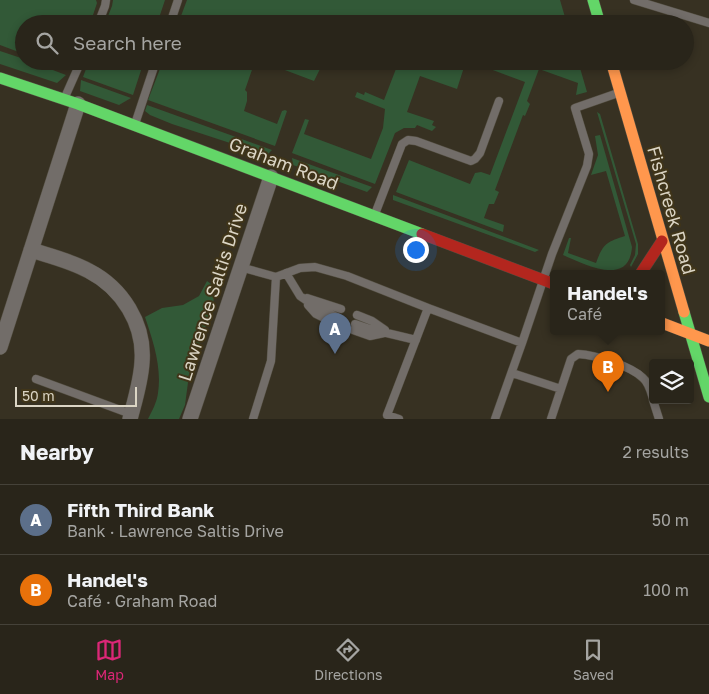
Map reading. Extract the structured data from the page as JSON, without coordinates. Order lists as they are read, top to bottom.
{
  "streets": {
    "main road": ["Graham Road", "Fishcreek Road"],
    "street": ["Lawrence Saltis Drive"]
  },
  "crossings": [
    ["Graham Road", "Lawrence Saltis Drive"]
  ],
  "scale_bar": "50 m",
  "page": {
    "search": "Search here",
    "popup": ["Handel's", "Café"],
    "pins": ["A", "B"],
    "scale": "50 m",
    "heading": ["Nearby", "2 results"],
    "list": [
      {
        "mark": "A",
        "name": "Fifth Third Bank",
        "note": "Bank · Lawrence Saltis Drive",
        "value": "50 m"
      },
      {
        "mark": "B",
        "name": "Handel's",
        "note": "Café · Graham Road",
        "value": "100 m"
      }
    ],
    "nav": ["Map", "Directions", "Saved"]
  }
}
